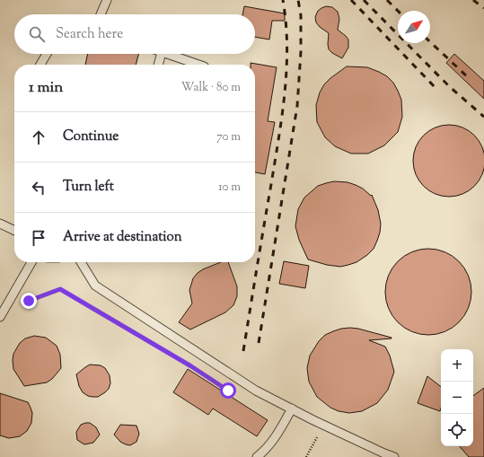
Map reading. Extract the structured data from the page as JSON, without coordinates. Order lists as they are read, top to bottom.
{
  "north": "top right",
  "page": {
    "search": "Search here",
    "heading": ["1 min", "Walk · 80 m"],
    "list": [
      ["Continue", "70 m"],
      ["Turn left", "10 m"],
      "Arrive at destination"
    ],
    "map_buttons": ["+", "−"]
  }
}
